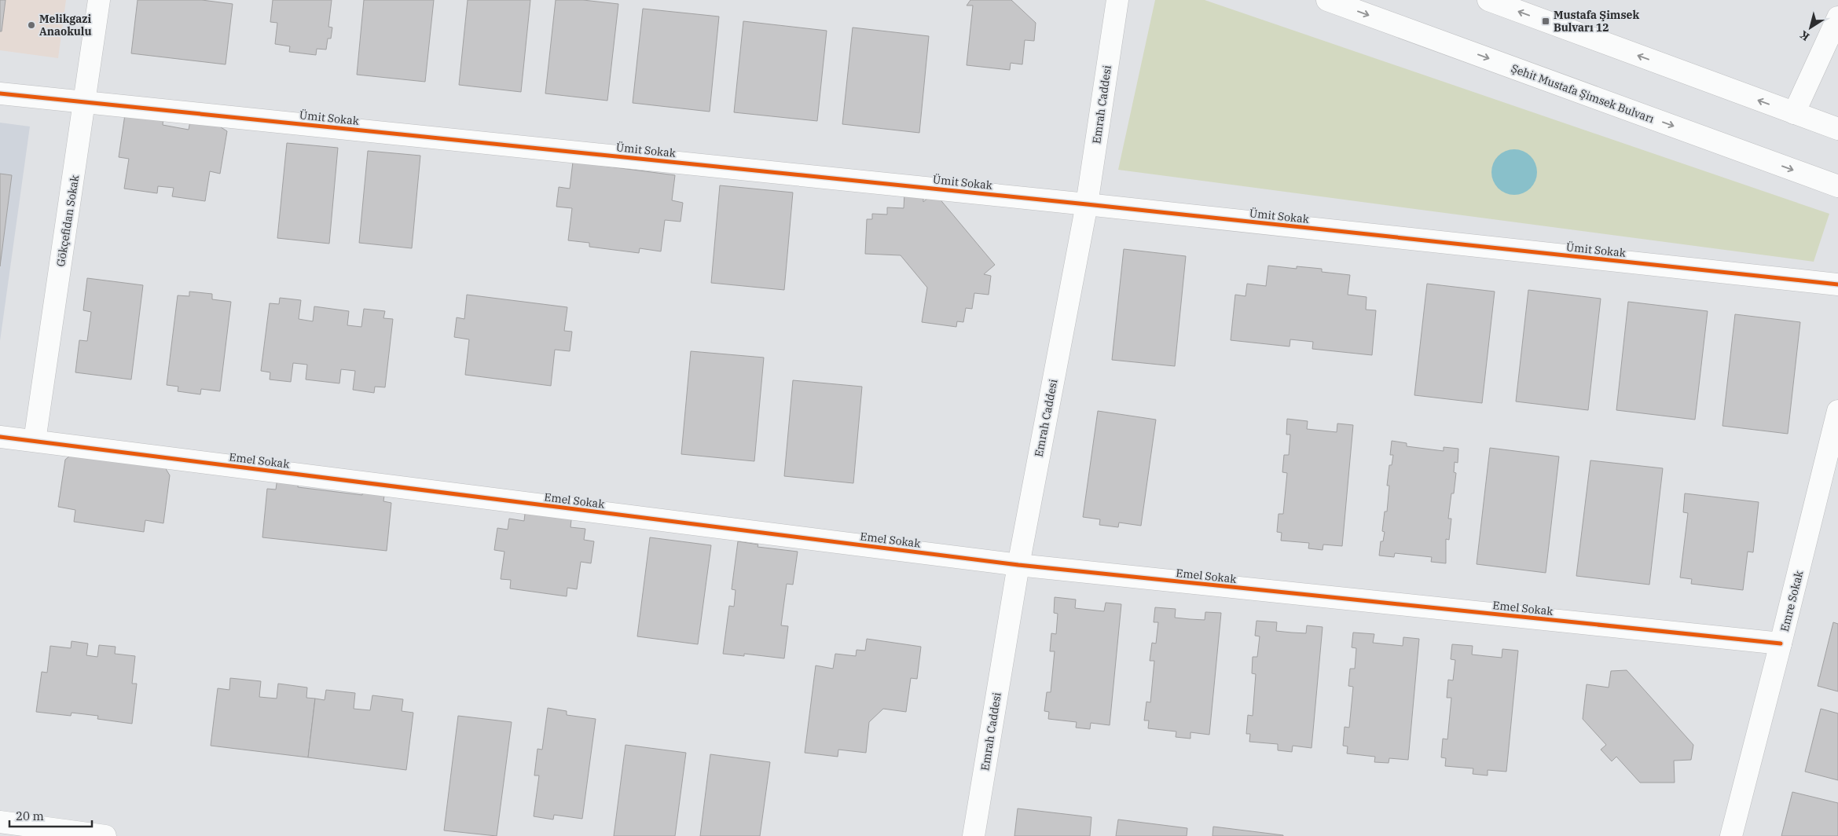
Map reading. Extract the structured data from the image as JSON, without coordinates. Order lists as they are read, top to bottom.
{
  "streets": {
    "street": [
      "Şehit Mustafa Şimsek Bulvarı",
      "Emrah Caddesi",
      "Ümit Sokak",
      "Gökçefidan Sokak",
      "Emel Sokak",
      "Emre Sokak"
    ]
  },
  "crossings": [
    ["Emrah Caddesi", "Ümit Sokak"],
    ["Emrah Caddesi", "Emel Sokak"],
    ["Ümit Sokak", "Gökçefidan Sokak"],
    ["Gökçefidan Sokak", "Emel Sokak"],
    ["Emel Sokak", "Emre Sokak"]
  ],
  "places": {
    "transit": ["Mustafa Şimsek Bulvarı 12"],
    "other": ["Melikgazi Anaokulu"]
  },
  "scale_bar": "20 m",
  "north": "bottom left"
}
